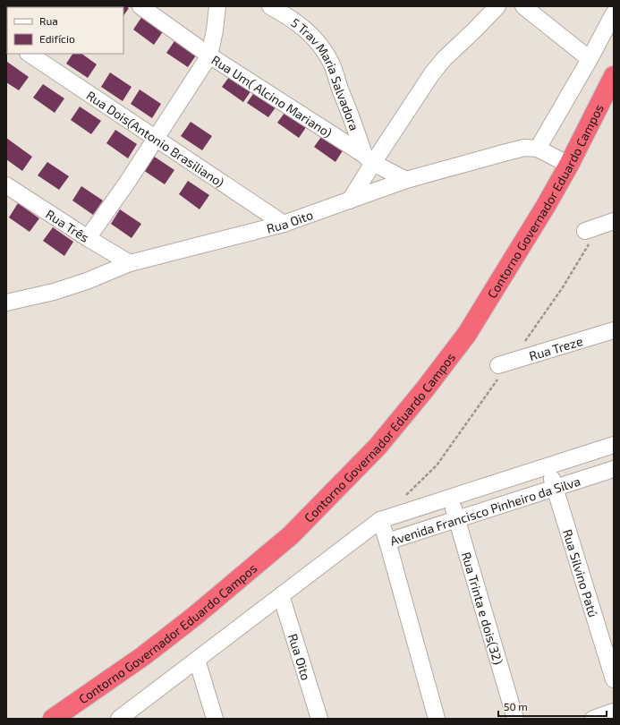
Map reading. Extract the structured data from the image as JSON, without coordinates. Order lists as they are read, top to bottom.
{
  "streets": {
    "highway": ["Contorno Governador Eduardo Campos"],
    "street": [
      "5 Trav Maria Salvadora",
      "Rua Um( Alcino Mariano)",
      "Rua Dois(Antonio Brasiliano)",
      "Rua Oito",
      "Rua Três",
      "Rua Treze",
      "Avenida Francisco Pinheiro da Silva",
      "Rua Silvino Patú",
      "Rua Trinta e dois(32)"
    ]
  },
  "crossings": [
    ["5 Trav Maria Salvadora", "Rua Um( Alcino Mariano)"],
    ["Rua Um( Alcino Mariano)", "Rua Oito"],
    ["Rua Dois(Antonio Brasiliano)", "Rua Oito"],
    ["Contorno Governador Eduardo Campos", "Rua Oito"],
    ["Rua Oito", "Rua Três"],
    ["Avenida Francisco Pinheiro da Silva", "Rua Silvino Patú"],
    ["Avenida Francisco Pinheiro da Silva", "Rua Trinta e dois(32)"]
  ],
  "legend": ["Rua", "Edifício"],
  "scale_bar": "50 m"
}
